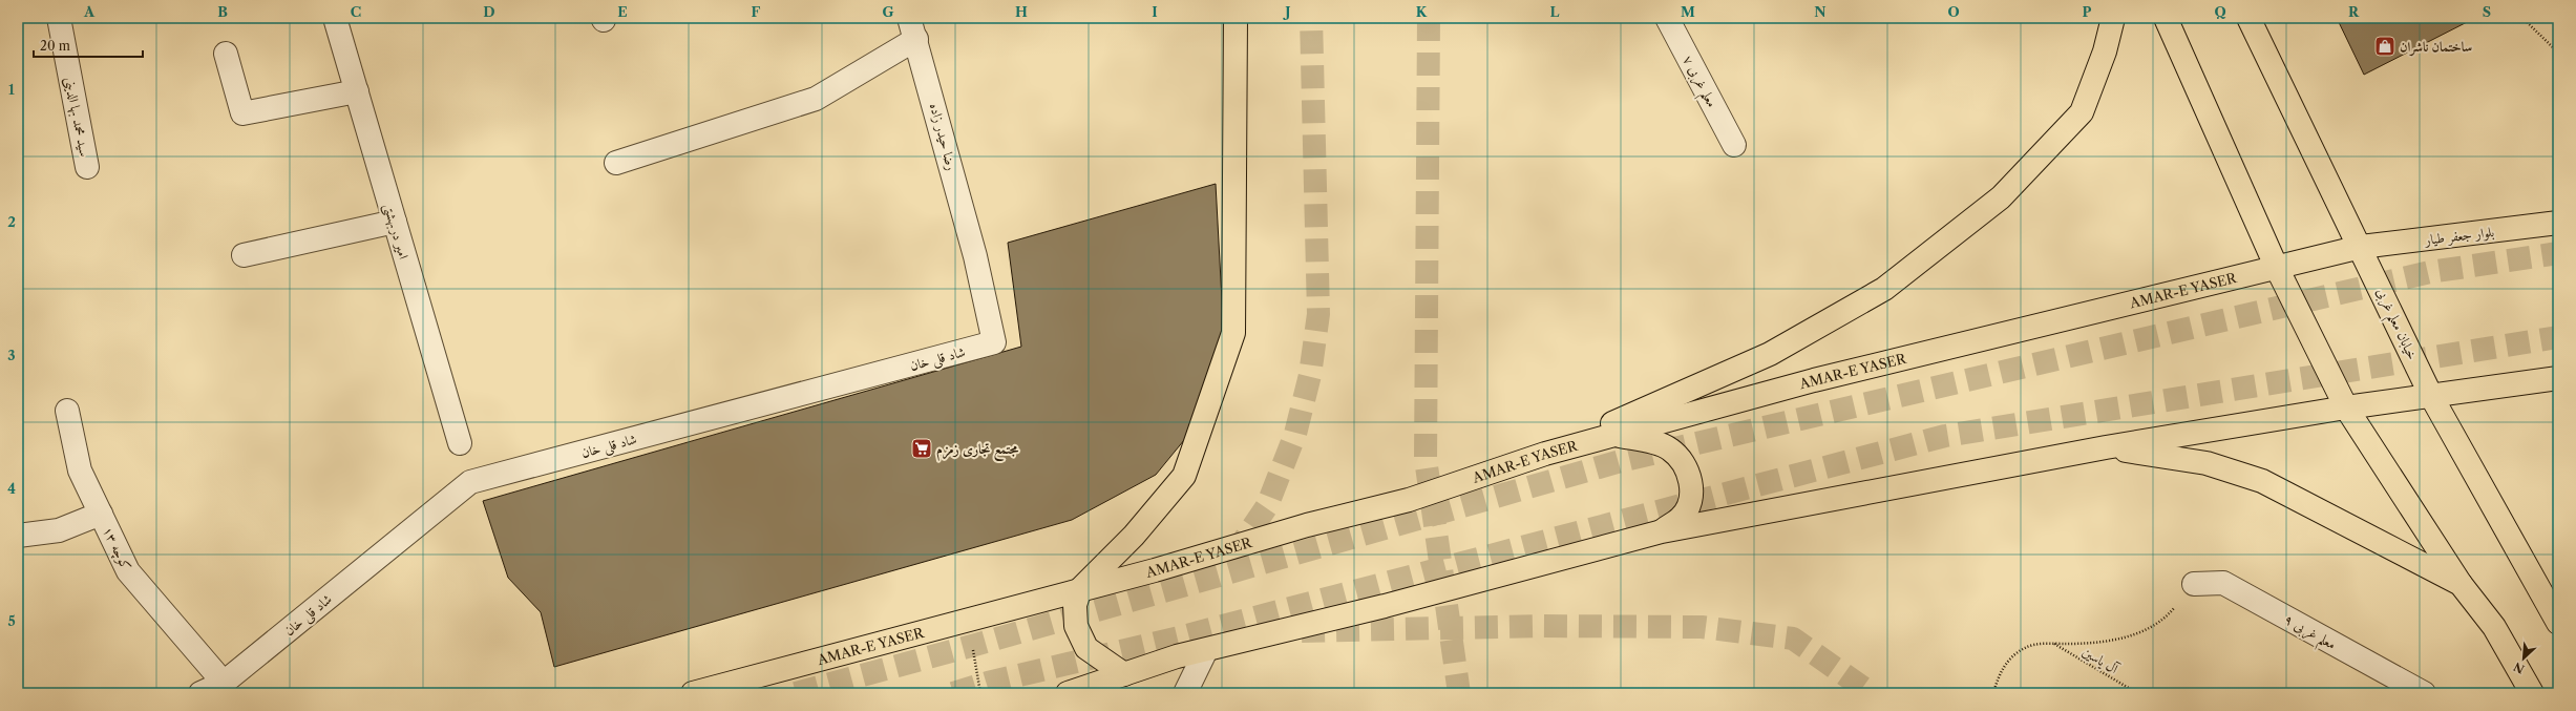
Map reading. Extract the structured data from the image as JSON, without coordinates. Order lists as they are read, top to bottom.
{
  "streets": {
    "main road": ["بلوار جعفر طیار", "AMAR-E YASER", "خیابان معلم غربی"],
    "street": [
      "معلم غربی ۷",
      "سید محمد بها الدینی",
      "رضا حیدر زاده",
      "امیر دربهشتی",
      "شاد قلی خان",
      "کوچه ۱۳",
      "معلم غربی ۹"
    ],
    "path": ["آل یاسین"]
  },
  "crossings": [
    ["رضا حیدر زاده", "شاد قلی خان"],
    ["بلوار جعفر طیار", "AMAR-E YASER"],
    ["بلوار جعفر طیار", "خیابان معلم غربی"],
    ["AMAR-E YASER", "خیابان معلم غربی"],
    ["شاد قلی خان", "کوچه ۱۳"]
  ],
  "places": {
    "shop": ["ساختمان ناشران"],
    "supermarket": ["مجتمع تجاری زمزم"]
  },
  "scale_bar": "20 m",
  "north": "bottom left",
  "grid": {
    "columns": [
      "A",
      "B",
      "C",
      "D",
      "E",
      "F",
      "G",
      "H",
      "I",
      "J",
      "K",
      "L",
      "M",
      "N",
      "O",
      "P",
      "Q",
      "R",
      "S"
    ],
    "rows": [
      "1",
      "2",
      "3",
      "4",
      "5"
    ]
  }
}
